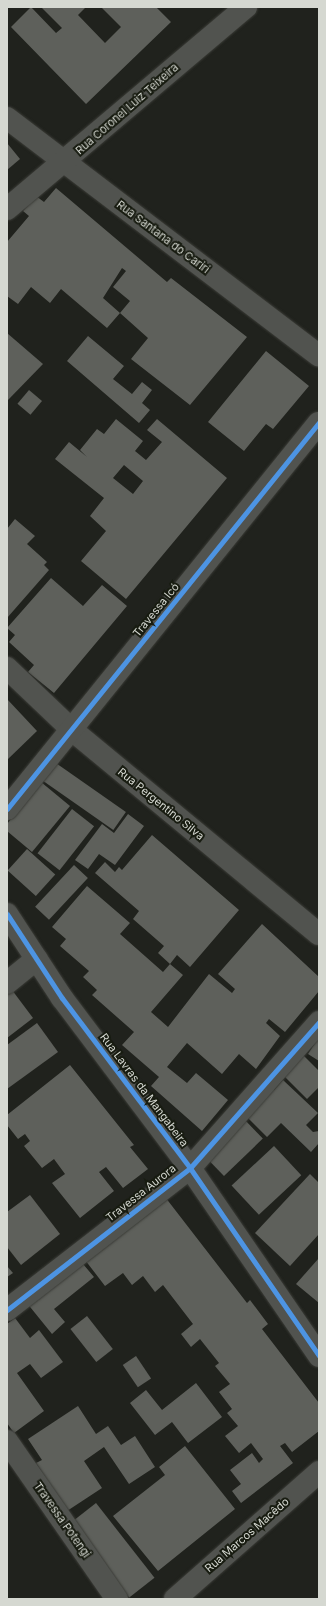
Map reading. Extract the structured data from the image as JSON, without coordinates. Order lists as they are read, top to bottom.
{
  "streets": {
    "street": [
      "Rua Coronel Luiz Teixeira",
      "Rua Santana do Cariri",
      "Travessa Icó",
      "Rua Pergentino Silva",
      "Rua Lavras da Mangabeira",
      "Travessa Aurora",
      "Travessa Potengi",
      "Rua Marcos Macêdo"
    ]
  },
  "crossings": [
    ["Rua Coronel Luiz Teixeira", "Rua Santana do Cariri"],
    ["Travessa Icó", "Rua Pergentino Silva"],
    ["Rua Lavras da Mangabeira", "Travessa Aurora"]
  ]
}
